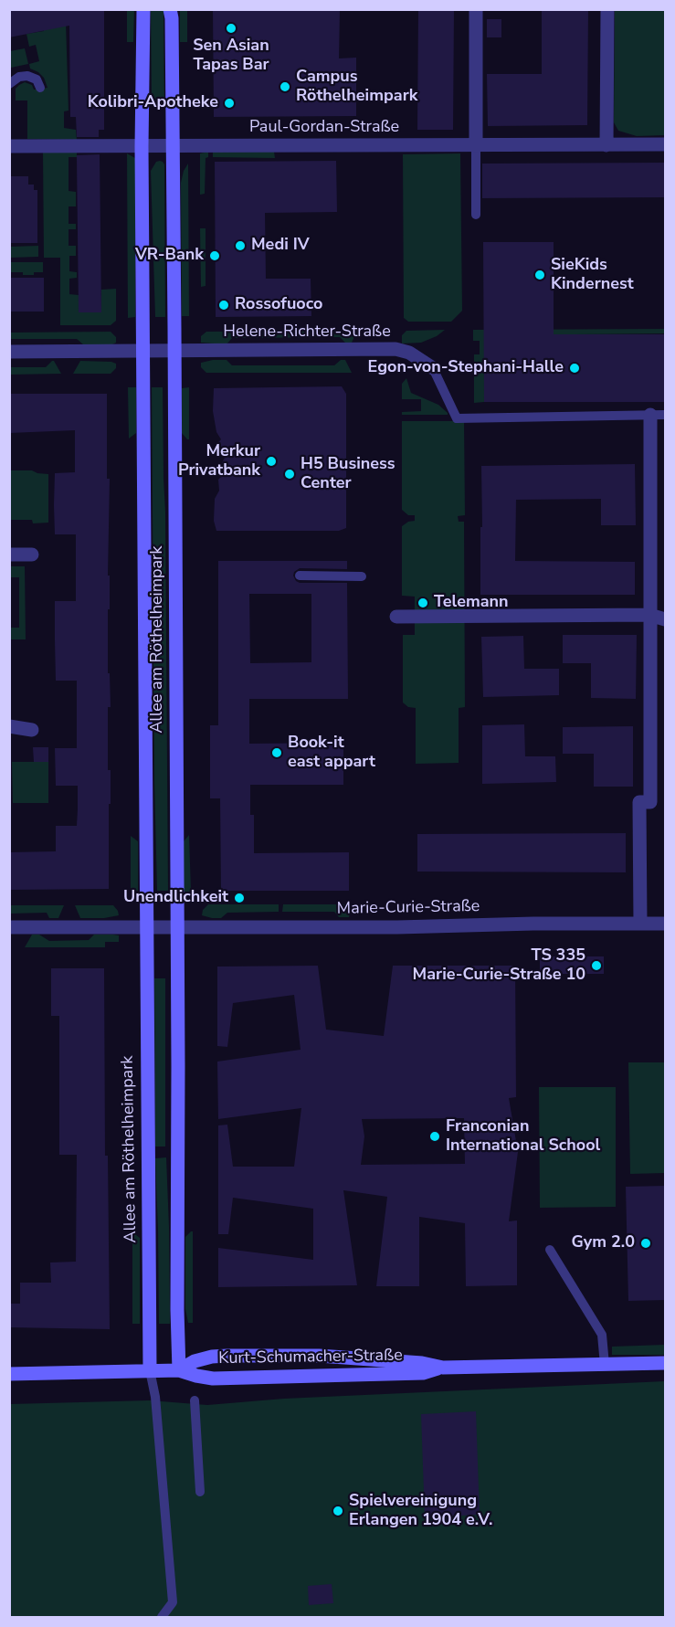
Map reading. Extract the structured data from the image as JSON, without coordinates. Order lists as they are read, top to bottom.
{
  "streets": {
    "street": [
      "Paul-Gordan-Straße",
      "Helene-Richter-Straße",
      "Allee am Röthelheimpark",
      "Marie-Curie-Straße",
      "Kurt-Schumacher-Straße"
    ]
  },
  "crossings": [
    ["Paul-Gordan-Straße", "Allee am Röthelheimpark"],
    ["Helene-Richter-Straße", "Allee am Röthelheimpark"],
    ["Allee am Röthelheimpark", "Marie-Curie-Straße"],
    ["Allee am Röthelheimpark", "Kurt-Schumacher-Straße"]
  ],
  "places": [
    "Sen Asian Tapas Bar",
    "Campus Röthelheimpark",
    "Kolibri-Apotheke",
    "Medi IV",
    "VR-Bank",
    "SieKids Kindernest",
    "Rossofuoco",
    "Egon-von-Stephani-Halle",
    "Merkur Privatbank",
    "H5 Business Center",
    "Telemann",
    "Book-it east appart",
    "Unendlichkeit",
    "TS 335 Marie-Curie-Straße 10",
    "Franconian International School",
    "Gym 2.0",
    "Spielvereinigung Erlangen 1904 e.V."
  ]
}
